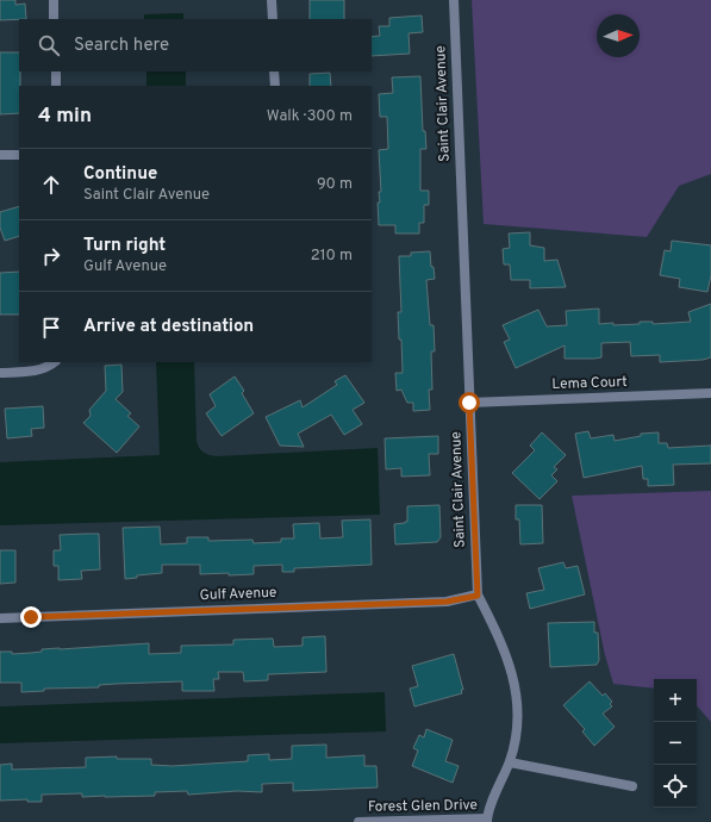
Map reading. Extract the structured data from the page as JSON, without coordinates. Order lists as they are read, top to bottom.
{
  "streets": {
    "street": [
      "Saint Clair Avenue",
      "Lema Court",
      "Gulf Avenue",
      "Forest Glen Drive"
    ]
  },
  "crossings": [
    ["Saint Clair Avenue", "Lema Court"],
    ["Saint Clair Avenue", "Gulf Avenue"],
    ["Saint Clair Avenue", "Forest Glen Drive"]
  ],
  "north": "right",
  "page": {
    "search": "Search here",
    "heading": ["4 min", "Walk · 300 m"],
    "list": [
      ["Continue", "Saint Clair Avenue", "90 m"],
      ["Turn right", "Gulf Avenue", "210 m"],
      "Arrive at destination"
    ],
    "map_buttons": ["+", "−"]
  }
}
